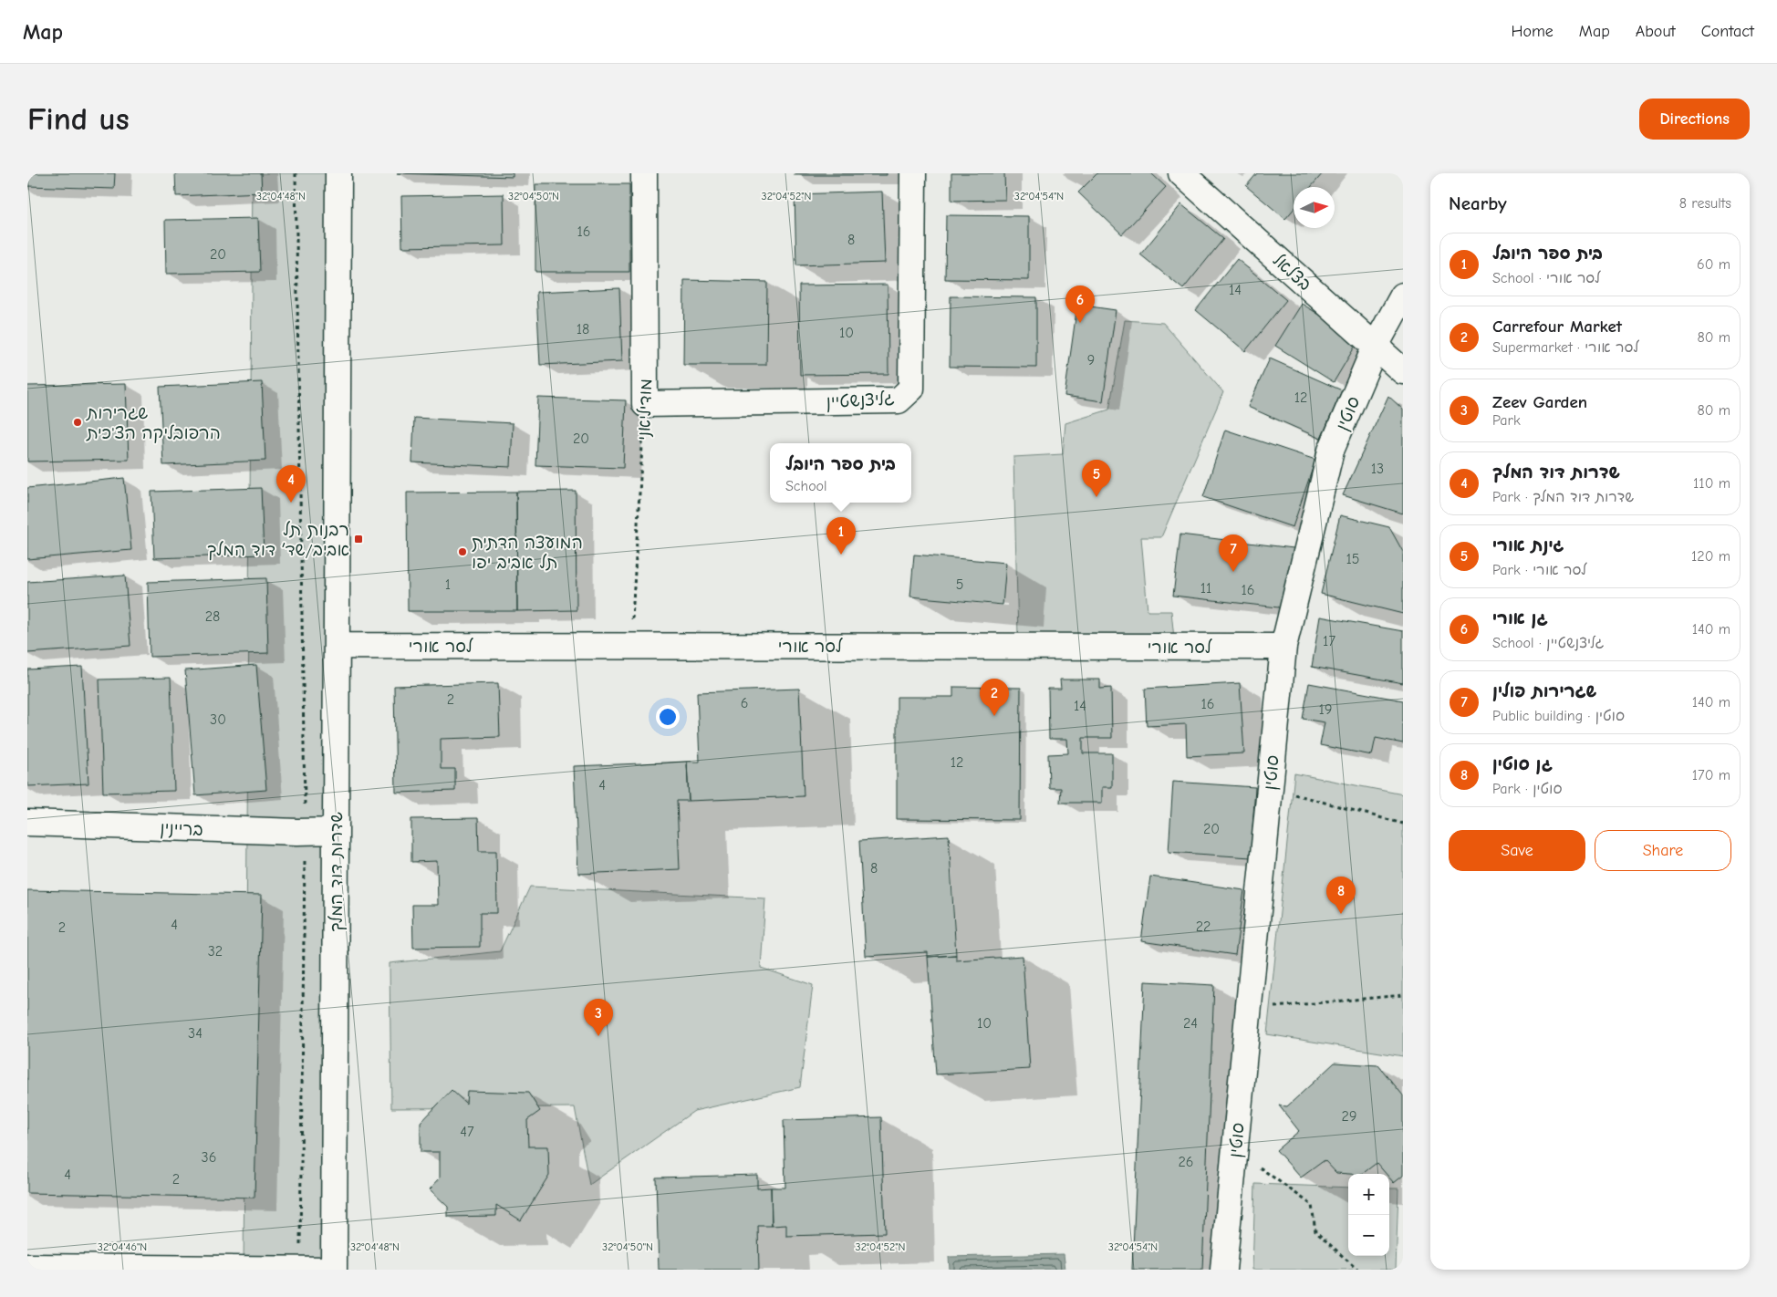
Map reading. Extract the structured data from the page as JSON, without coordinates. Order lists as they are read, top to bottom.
{
  "streets": {
    "street": [
      "בצלאל",
      "גליצנשטיין",
      "מודיליאני",
      "סוטין",
      "לסר אורי",
      "בריינין",
      "שדרות דוד המלך"
    ]
  },
  "crossings": [
    ["בצלאל", "סוטין"],
    ["גליצנשטיין", "מודיליאני"],
    ["מודיליאני", "לסר אורי"],
    ["סוטין", "לסר אורי"],
    ["לסר אורי", "שדרות דוד המלך"],
    ["בריינין", "שדרות דוד המלך"]
  ],
  "places": {
    "other": ["שגרירות הרפובליקה הצ'כית", "המועצה הדתית תל אביב יפו"],
    "transit": ["רבנות תל אביב/שד׳ דוד המלך"]
  },
  "house_numbers": [
    "16",
    "8",
    "20",
    "14",
    "18",
    "10",
    "9",
    "12",
    "20",
    "13",
    "15",
    "1",
    "5",
    "11",
    "16",
    "28",
    "17",
    "2",
    "6",
    "16",
    "14",
    "19",
    "30",
    "12",
    "4",
    "20",
    "8",
    "4",
    "22",
    "2",
    "32",
    "10",
    "24",
    "34",
    "29",
    "47",
    "36",
    "26",
    "4",
    "2"
  ],
  "north": "right",
  "page": {
    "header": "Map",
    "nav": [
      "Home",
      "Map",
      "About",
      "Contact"
    ],
    "buttons": [
      "Directions",
      ["Save", "Share"]
    ],
    "title": "Find us",
    "heading": ["Nearby", "8 results"],
    "list": [
      {
        "mark": "1",
        "name": "בית ספר היובל",
        "note": "School · לסר אורי",
        "value": "60 m"
      },
      {
        "mark": "2",
        "name": "Carrefour Market",
        "note": "Supermarket · לסר אורי",
        "value": "80 m"
      },
      {
        "mark": "3",
        "name": "Zeev Garden",
        "note": "Park",
        "value": "80 m"
      },
      {
        "mark": "4",
        "name": "שדרות דוד המלך",
        "note": "Park · שדרות דוד המלך",
        "value": "110 m"
      },
      {
        "mark": "5",
        "name": "גינת אורי",
        "note": "Park · לסר אורי",
        "value": "120 m"
      },
      {
        "mark": "6",
        "name": "גן אורי",
        "note": "School · גליצנשטיין",
        "value": "140 m"
      },
      {
        "mark": "7",
        "name": "שגרירות פולין",
        "note": "Public building · סוטין",
        "value": "140 m"
      },
      {
        "mark": "8",
        "name": "גן סוטין",
        "note": "Park · סוטין",
        "value": "170 m"
      }
    ],
    "pins": [
      "6",
      "5",
      "4",
      "1",
      "7",
      "2",
      "8",
      "3"
    ],
    "popup": ["בית ספר היובל", "School"],
    "map_buttons": ["+", "−"]
  },
  "coordinates": [
    "32°04'48\"N",
    "32°04'50\"N",
    "32°04'52\"N",
    "32°04'54\"N",
    "32°04'46\"N"
  ]
}
